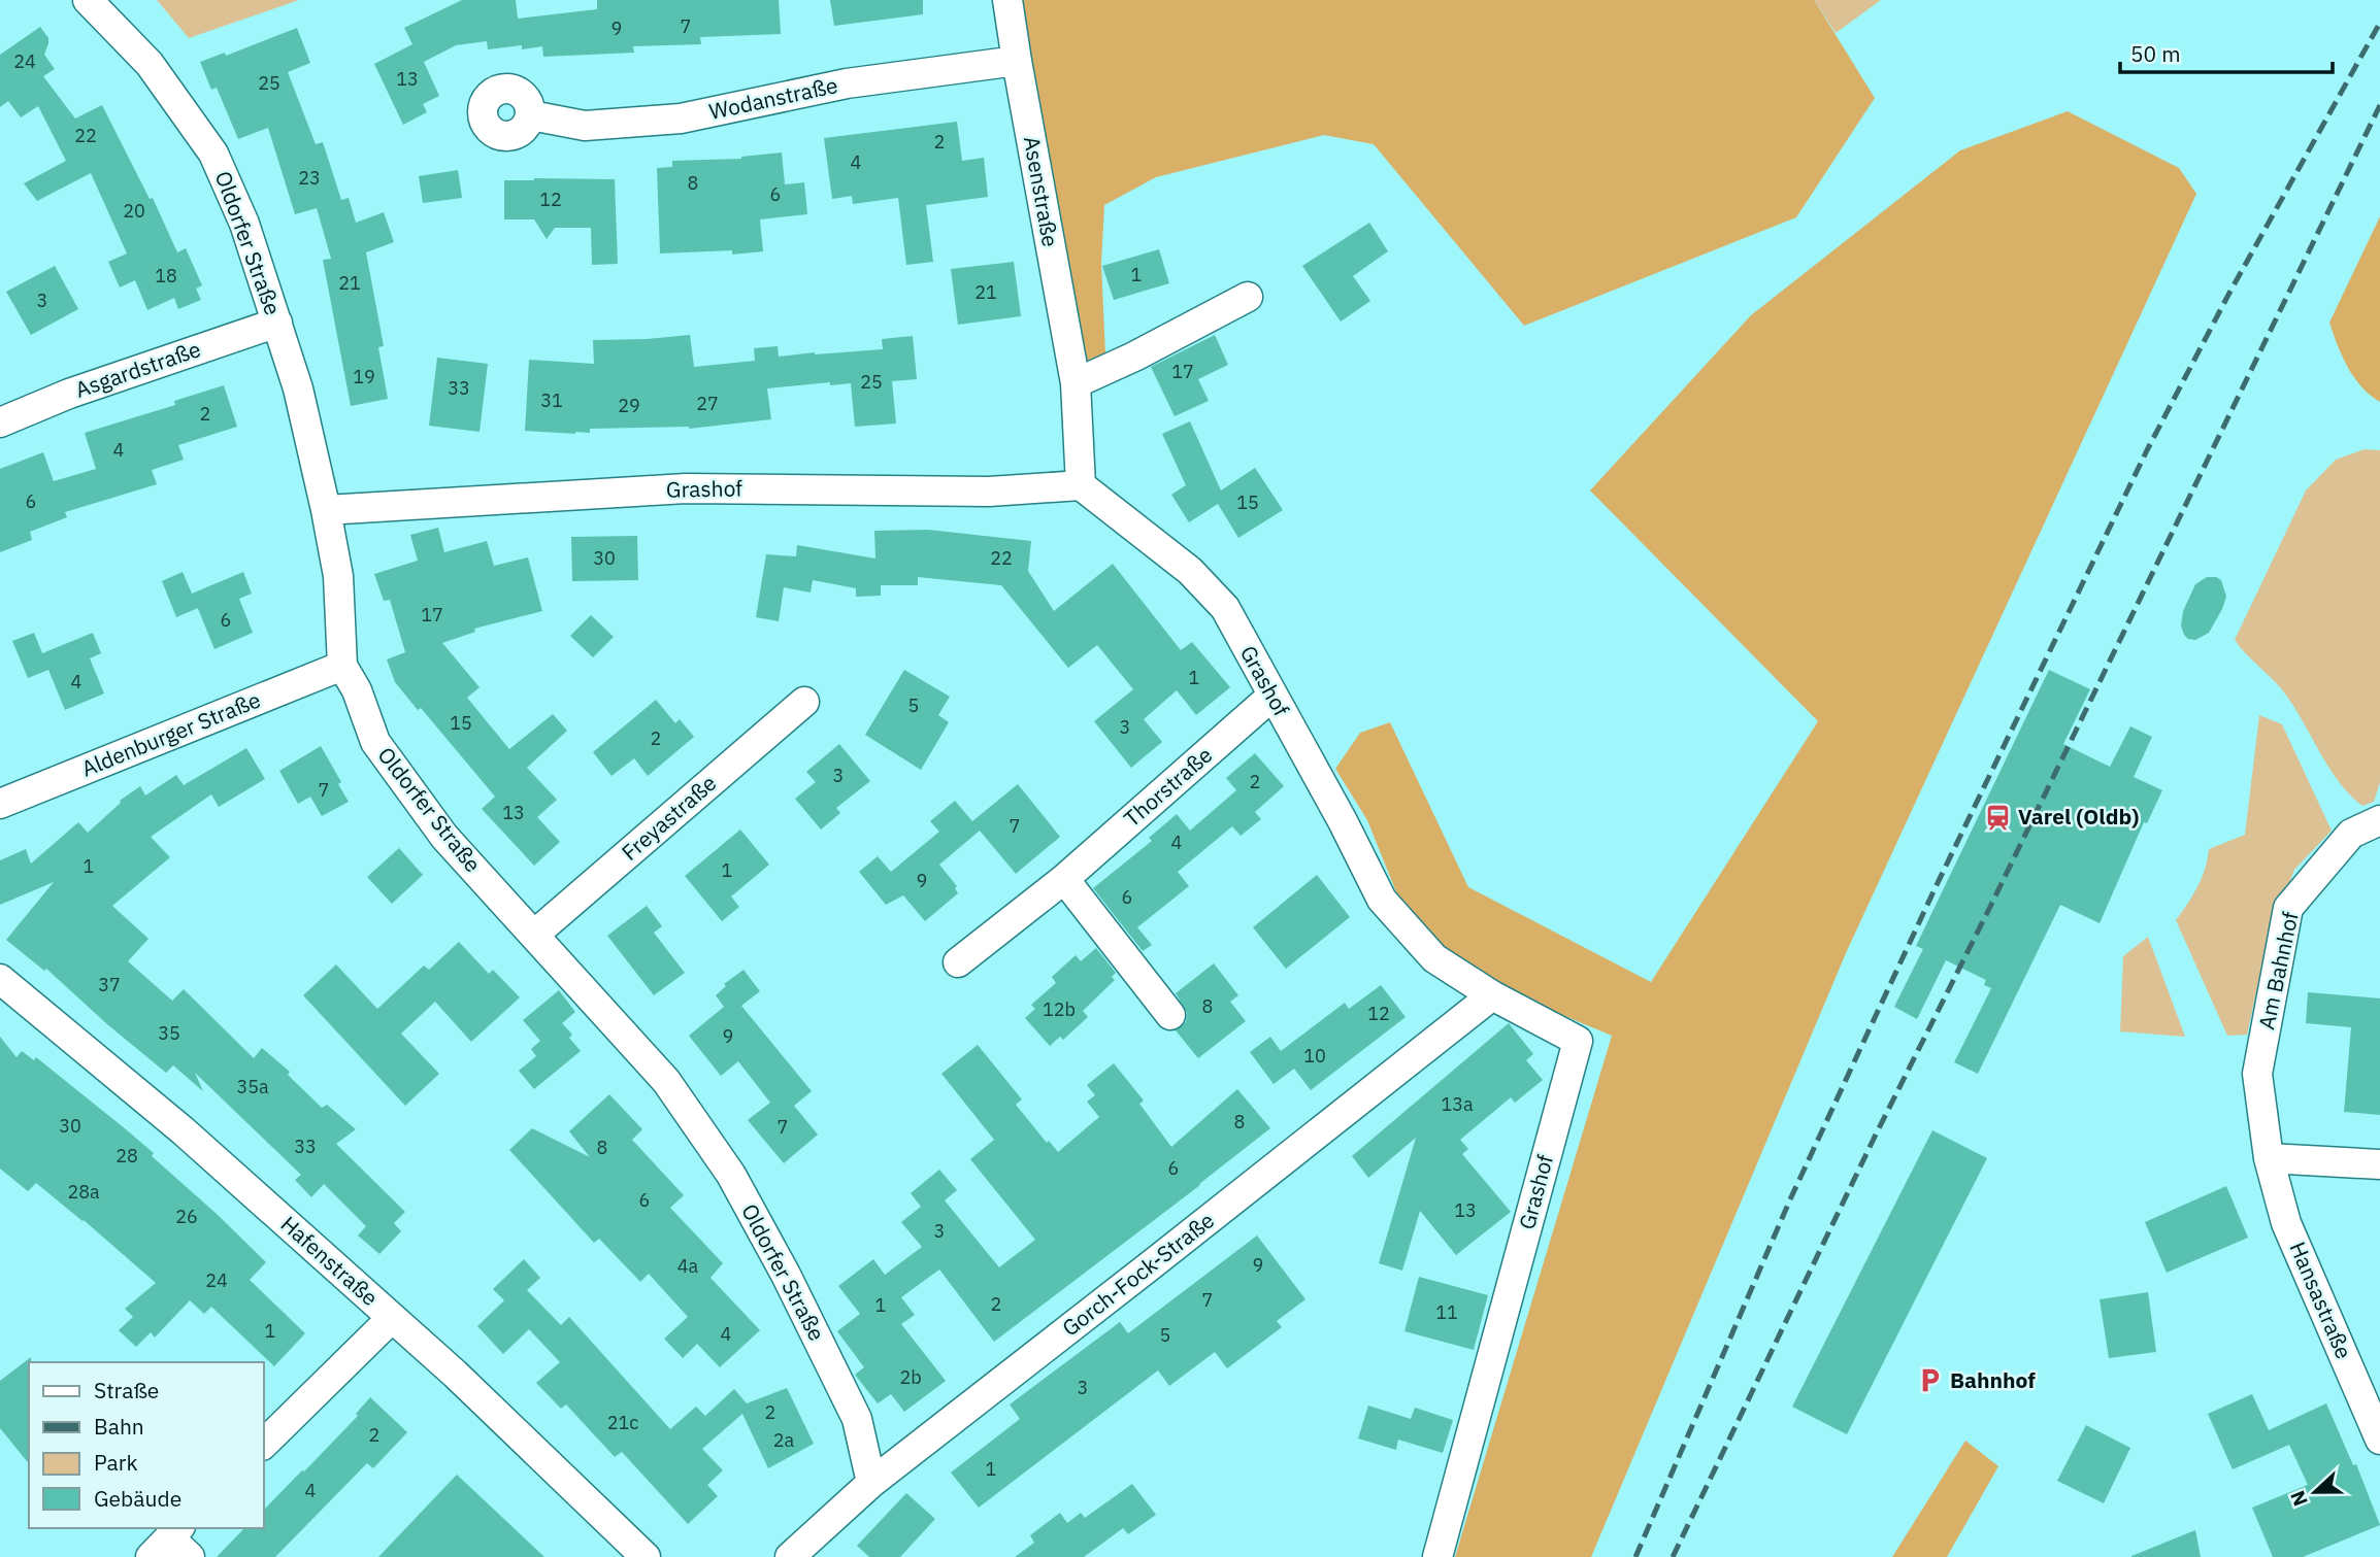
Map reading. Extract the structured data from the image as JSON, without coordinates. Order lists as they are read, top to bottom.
{
  "streets": {
    "street": [
      "Wodanstraße",
      "Asenstraße",
      "Oldorfer Straße",
      "Asgardstraße",
      "Grashof",
      "Aldenburger Straße",
      "Thorstraße",
      "Freyastraße",
      "Am Bahnhof",
      "Hafenstraße",
      "Gorch-Fock-Straße",
      "Hansastraße"
    ]
  },
  "crossings": [
    ["Wodanstraße", "Asenstraße"],
    ["Asenstraße", "Grashof"],
    ["Oldorfer Straße", "Asgardstraße"],
    ["Oldorfer Straße", "Grashof"],
    ["Oldorfer Straße", "Aldenburger Straße"],
    ["Oldorfer Straße", "Freyastraße"],
    ["Oldorfer Straße", "Gorch-Fock-Straße"],
    ["Grashof", "Thorstraße"],
    ["Grashof", "Gorch-Fock-Straße"],
    ["Am Bahnhof", "Hansastraße"]
  ],
  "places": {
    "station": ["Varel (Oldb)"],
    "parking": ["Bahnhof"]
  },
  "house_numbers": [
    "7",
    "9",
    "24",
    "13",
    "25",
    "22",
    "2",
    "4",
    "23",
    "8",
    "6",
    "12",
    "20",
    "1",
    "18",
    "21",
    "21",
    "3",
    "17",
    "19",
    "25",
    "33",
    "31",
    "27",
    "29",
    "2",
    "4",
    "6",
    "15",
    "30",
    "22",
    "17",
    "6",
    "1",
    "4",
    "5",
    "15",
    "3",
    "2",
    "3",
    "2",
    "7",
    "13",
    "7",
    "4",
    "1",
    "1",
    "9",
    "6",
    "37",
    "8",
    "12b",
    "12",
    "35",
    "9",
    "10",
    "35a",
    "13a",
    "8",
    "30",
    "7",
    "33",
    "8",
    "28",
    "6",
    "28a",
    "6",
    "13",
    "26",
    "3",
    "9",
    "4a",
    "24",
    "7",
    "2",
    "1",
    "11",
    "1",
    "4",
    "5",
    "2b",
    "3",
    "2",
    "21c",
    "2",
    "2a",
    "1",
    "4"
  ],
  "legend": [
    "Straße",
    "Bahn",
    "Park",
    "Gebäude"
  ],
  "scale_bar": "50 m",
  "north": "left"
}
